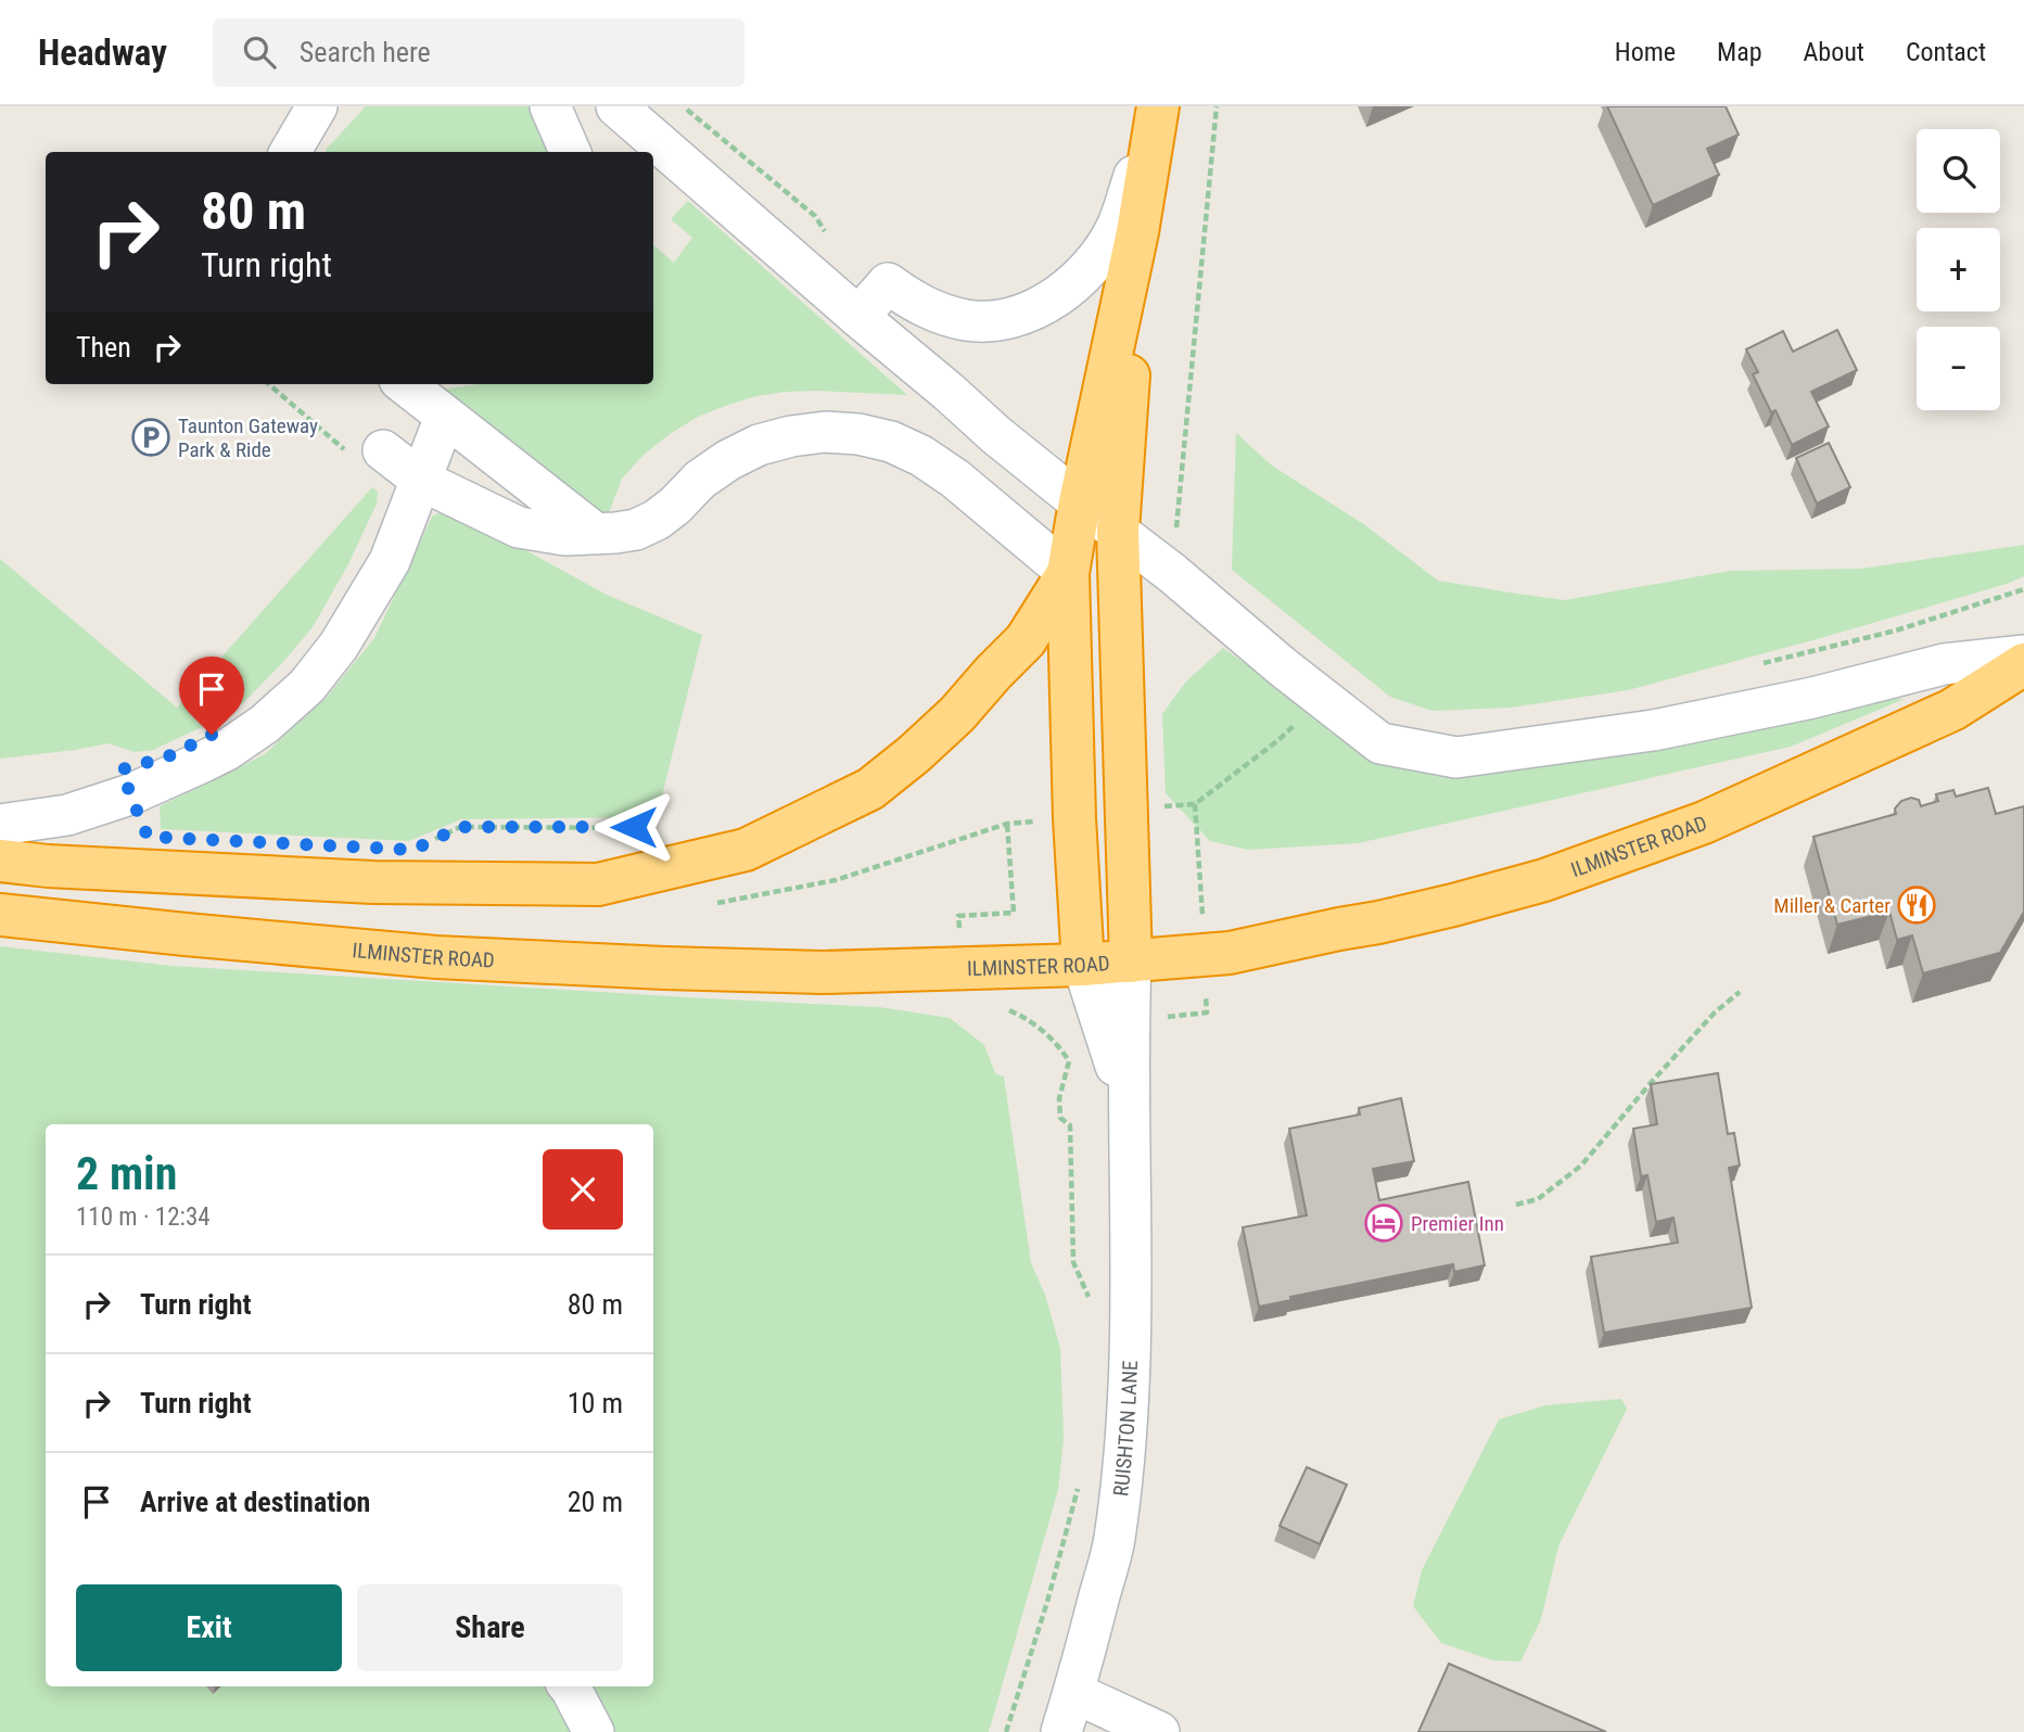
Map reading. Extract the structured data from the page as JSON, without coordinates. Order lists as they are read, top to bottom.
{
  "streets": {
    "highway": ["ILMINSTER ROAD"],
    "street": ["RUISHTON LANE"]
  },
  "crossings": [
    ["ILMINSTER ROAD", "RUISHTON LANE"]
  ],
  "places": {
    "parking": ["Taunton Gateway Park & Ride"],
    "restaurant": ["Miller & Carter"],
    "hotel": ["Premier Inn"]
  },
  "page": {
    "header": "Headway",
    "search": "Search here",
    "nav": [
      "Home",
      "Map",
      "About",
      "Contact"
    ],
    "map_buttons": ["+", "−"],
    "turn": ["80 m", "Turn right"],
    "then": "Then",
    "heading": ["2 min", "110 m · 12:34"],
    "list": [
      {
        "name": "Turn right",
        "value": "80 m"
      },
      {
        "name": "Turn right",
        "value": "10 m"
      },
      {
        "name": "Arrive at destination",
        "value": "20 m"
      }
    ],
    "buttons": ["Exit", "Share"]
  }
}
